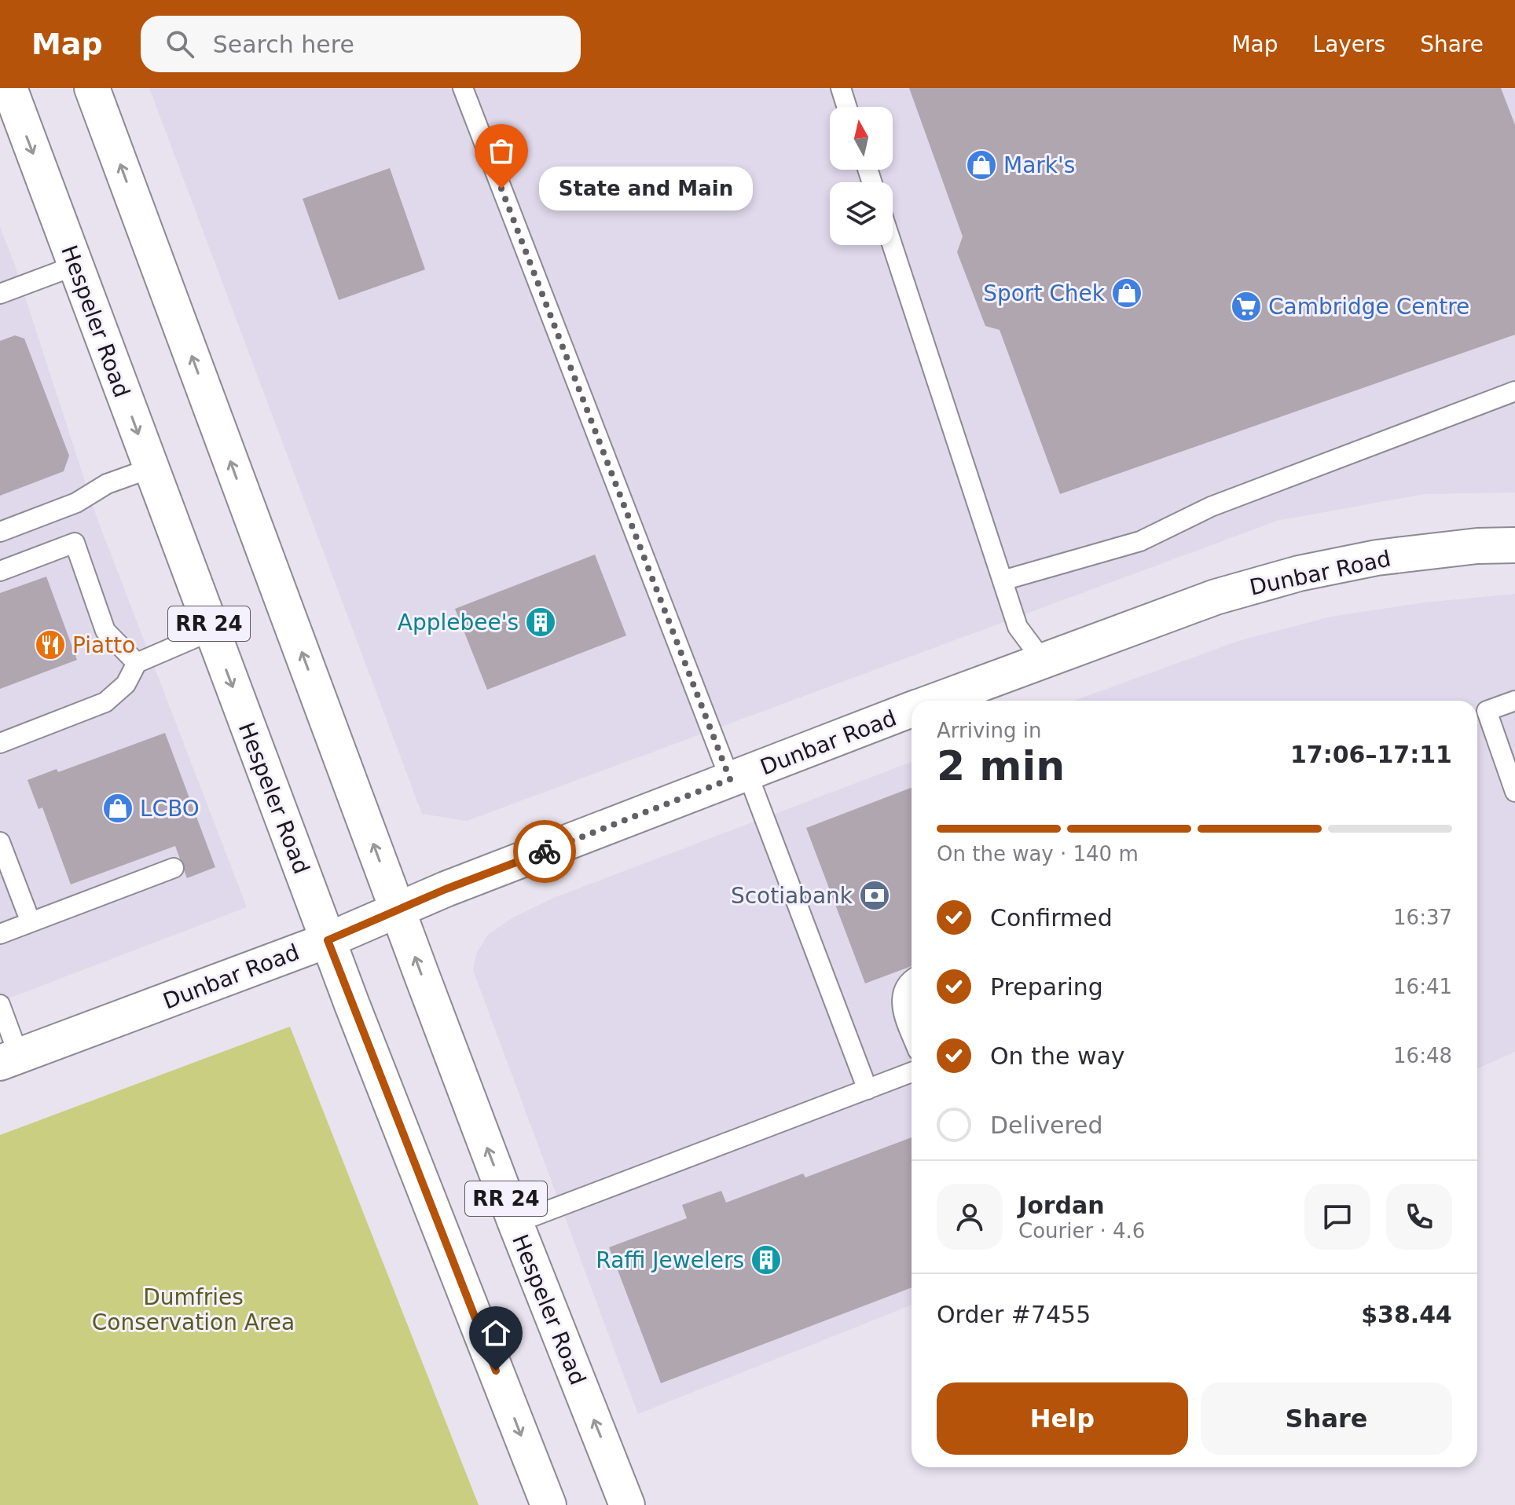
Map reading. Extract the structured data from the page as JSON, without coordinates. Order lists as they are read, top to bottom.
{
  "streets": {
    "main road": ["Hespeler Road", "Dunbar Road", "RR 24"]
  },
  "crossings": [
    ["Hespeler Road", "Dunbar Road"]
  ],
  "parks": ["Dumfries Conservation Area"],
  "places": {
    "shop": ["Mark's", "Sport Chek", "LCBO"],
    "other": ["State and Main"],
    "supermarket": ["Cambridge Centre"],
    "building": ["Applebee's", "Raffi Jewelers"],
    "restaurant": ["Piatto"],
    "bank": ["Scotiabank"]
  },
  "north": "top",
  "page": {
    "header": "Map",
    "search": "Search here",
    "nav": ["Map", "Layers", "Share"],
    "bubble": "State and Main",
    "heading": ["2 min", "Arriving in", "17:06–17:11"],
    "panel": [
      "Jordan",
      "Courier · 4.6",
      "Order #7455",
      "$38.44"
    ],
    "bar": "On the way · 140 m",
    "list": [
      ["Confirmed", "16:37"],
      ["Preparing", "16:41"],
      ["On the way", "16:48"],
      "Delivered"
    ],
    "buttons": ["Help", "Share"]
  }
}
